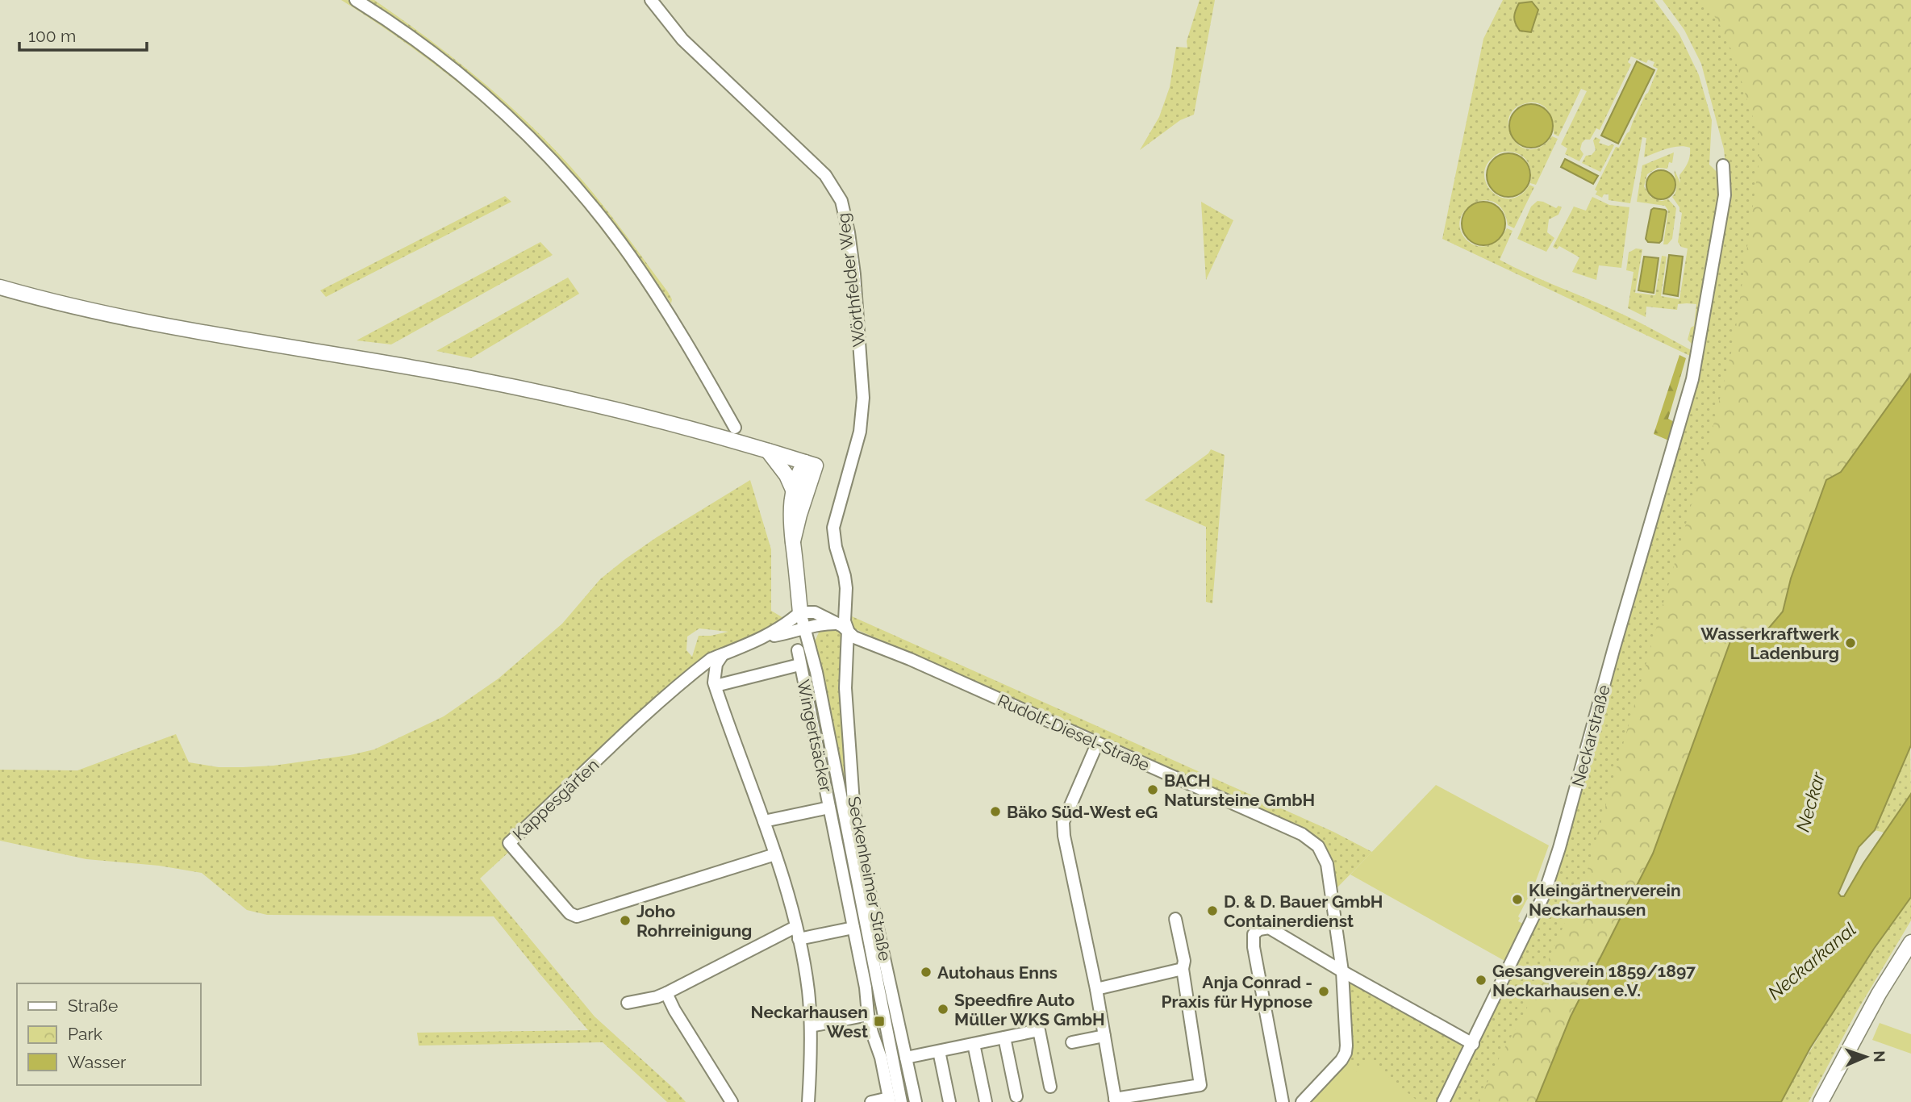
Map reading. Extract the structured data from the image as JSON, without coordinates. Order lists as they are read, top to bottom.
{
  "streets": {
    "street": [
      "Wörthfelder Weg",
      "Rudolf-Diesel-Straße",
      "Wingertsäcker",
      "Neckarstraße",
      "Kappesgärten",
      "Seckenheimer Straße"
    ]
  },
  "crossings": [
    ["Wörthfelder Weg", "Rudolf-Diesel-Straße"],
    ["Wörthfelder Weg", "Seckenheimer Straße"],
    ["Rudolf-Diesel-Straße", "Kappesgärten"],
    ["Rudolf-Diesel-Straße", "Seckenheimer Straße"],
    ["Wingertsäcker", "Kappesgärten"]
  ],
  "water": ["Neckar", "Neckarkanal"],
  "places": {
    "other": [
      "Wasserkraftwerk Ladenburg",
      "BACH Natursteine GmbH",
      "Bäko Süd-West eG",
      "Kleingärtnerverein Neckarhausen",
      "D. & D. Bauer GmbH Containerdienst",
      "Joho Rohrreinigung",
      "Autohaus Enns",
      "Gesangverein 1859/1897 Neckarhausen e.V.",
      "Anja Conrad - Praxis für Hypnose",
      "Speedfire Auto Müller WKS GmbH"
    ],
    "transit": ["Neckarhausen West"]
  },
  "legend": ["Straße", "Park", "Wasser"],
  "scale_bar": "100 m",
  "north": "right"
}
